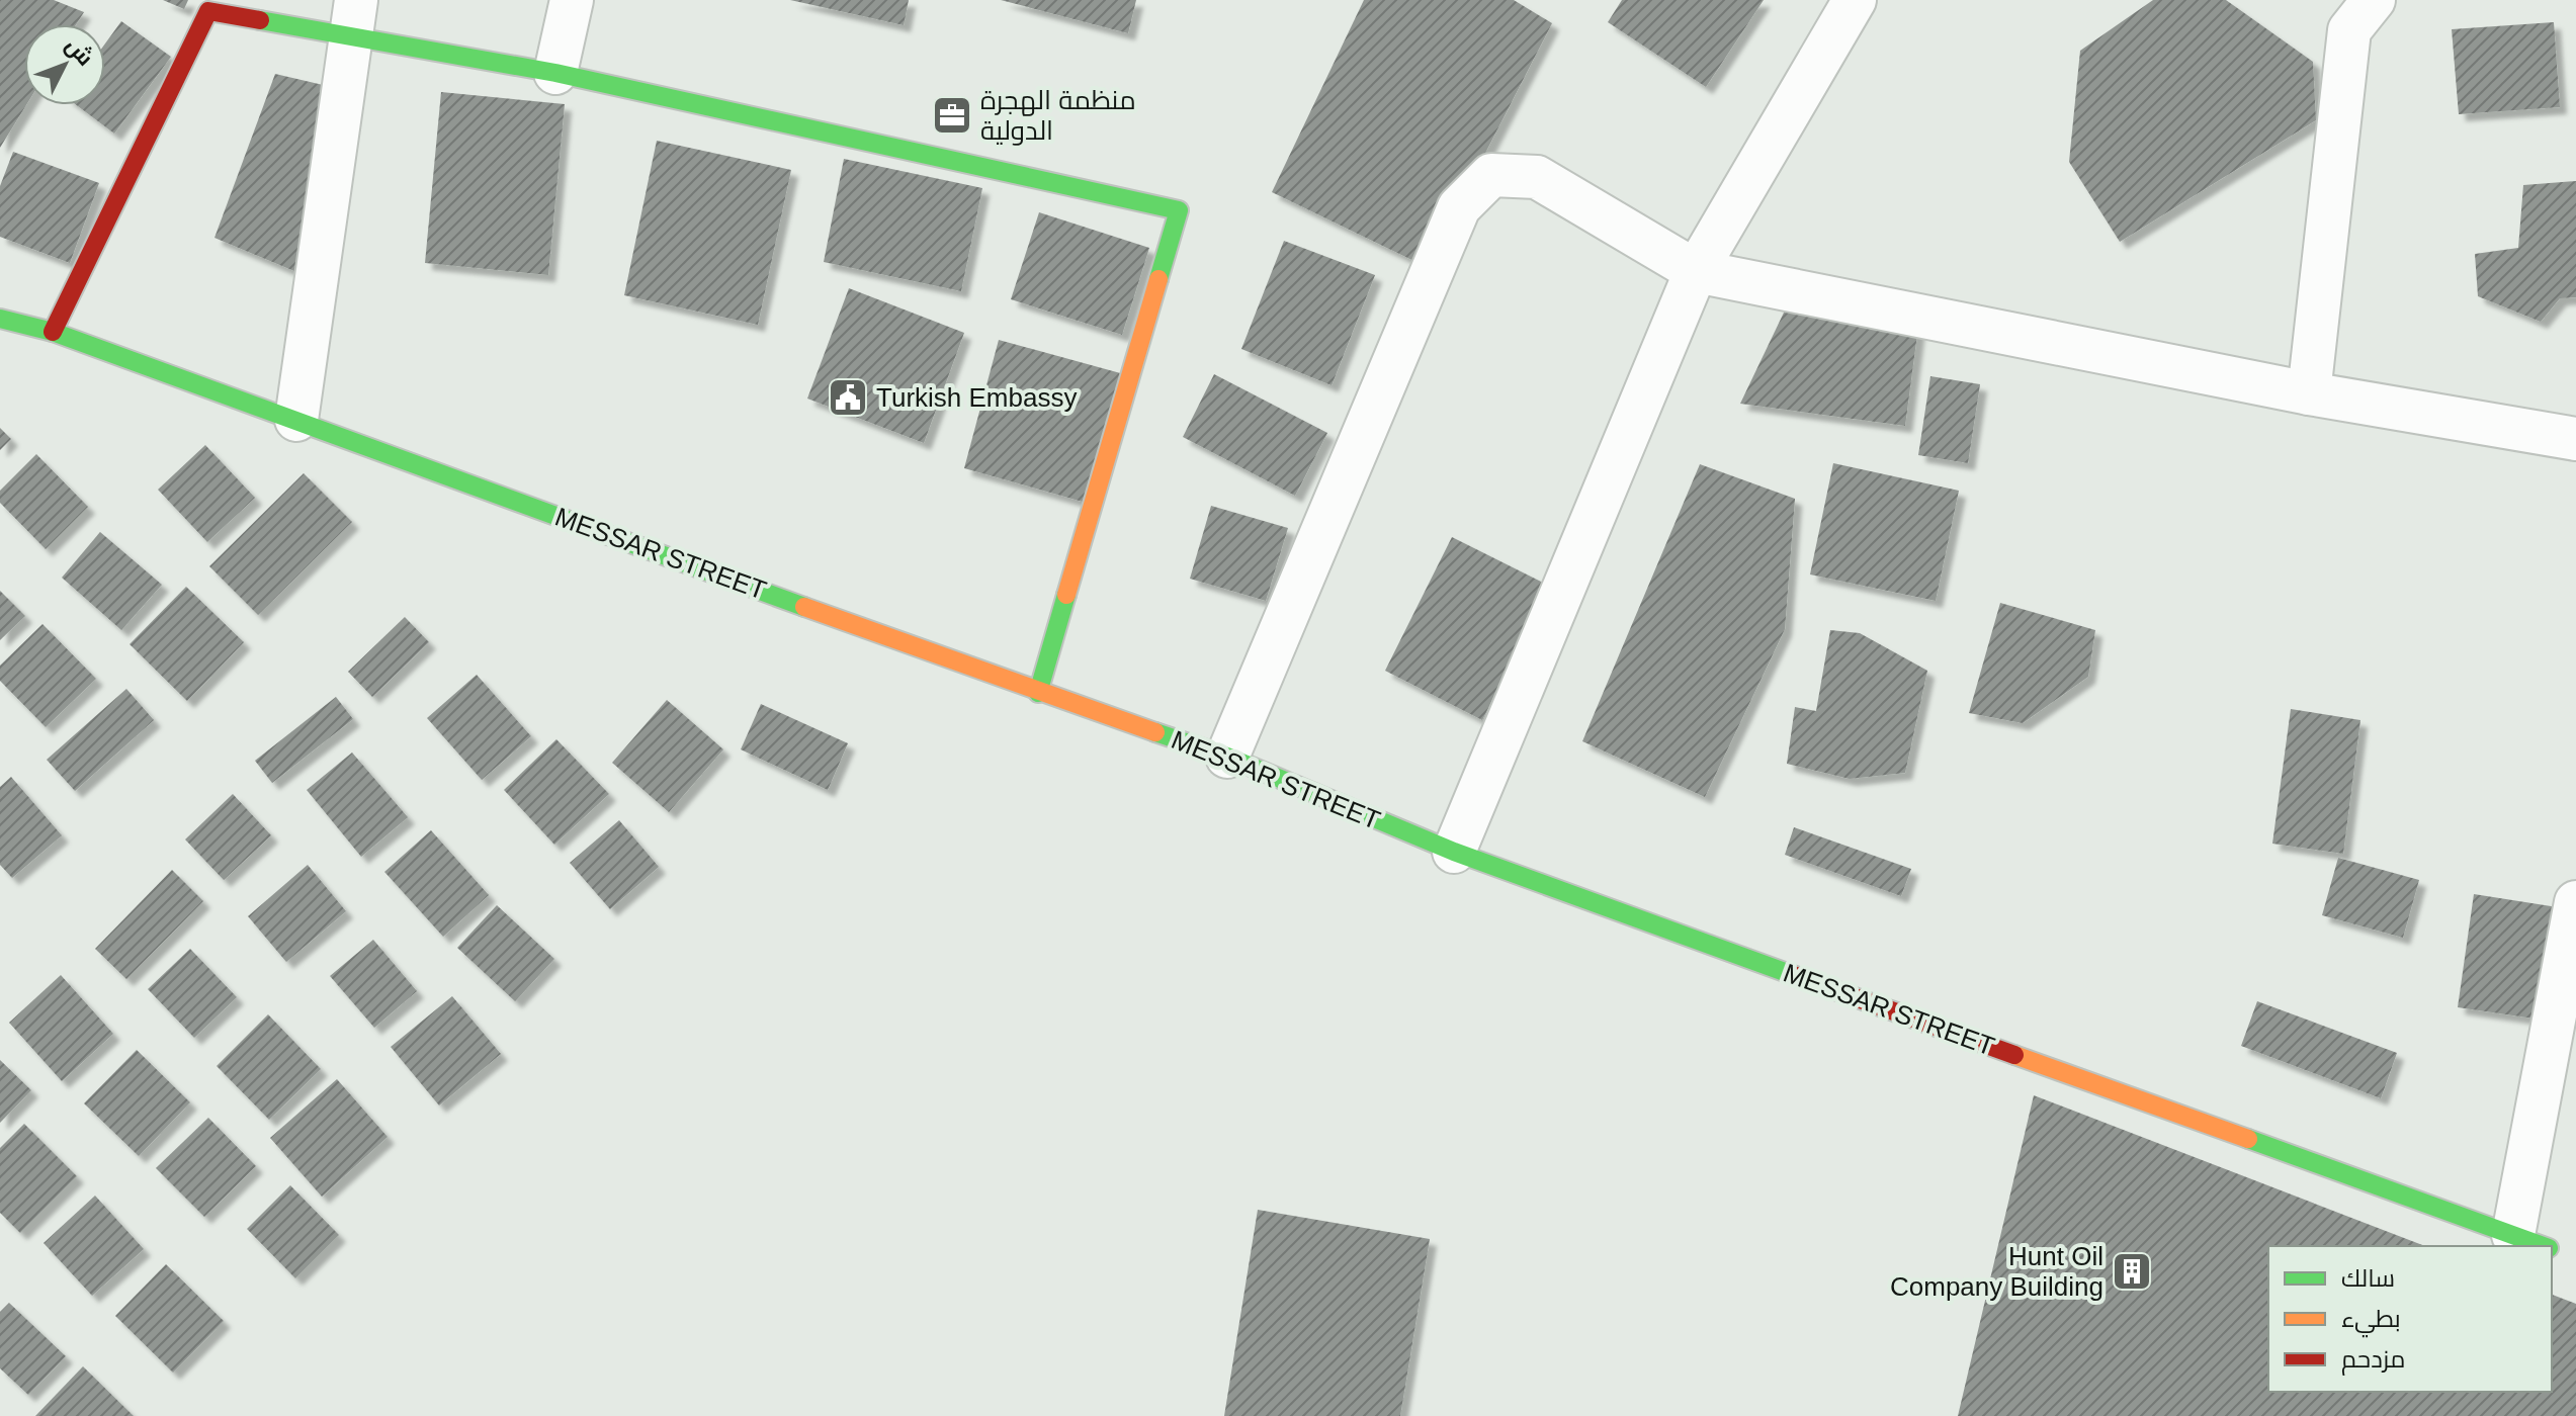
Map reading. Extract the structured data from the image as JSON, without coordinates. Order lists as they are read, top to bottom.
{
  "streets": {
    "street": ["MESSAR STREET"]
  },
  "places": {
    "office": ["منظمة الهجرة الدولية"],
    "public building": ["Turkish Embassy"],
    "building": ["Hunt Oil Company Building"]
  },
  "legend": ["سالك", "بطيء", "مزدحم"],
  "north": "top right"
}
